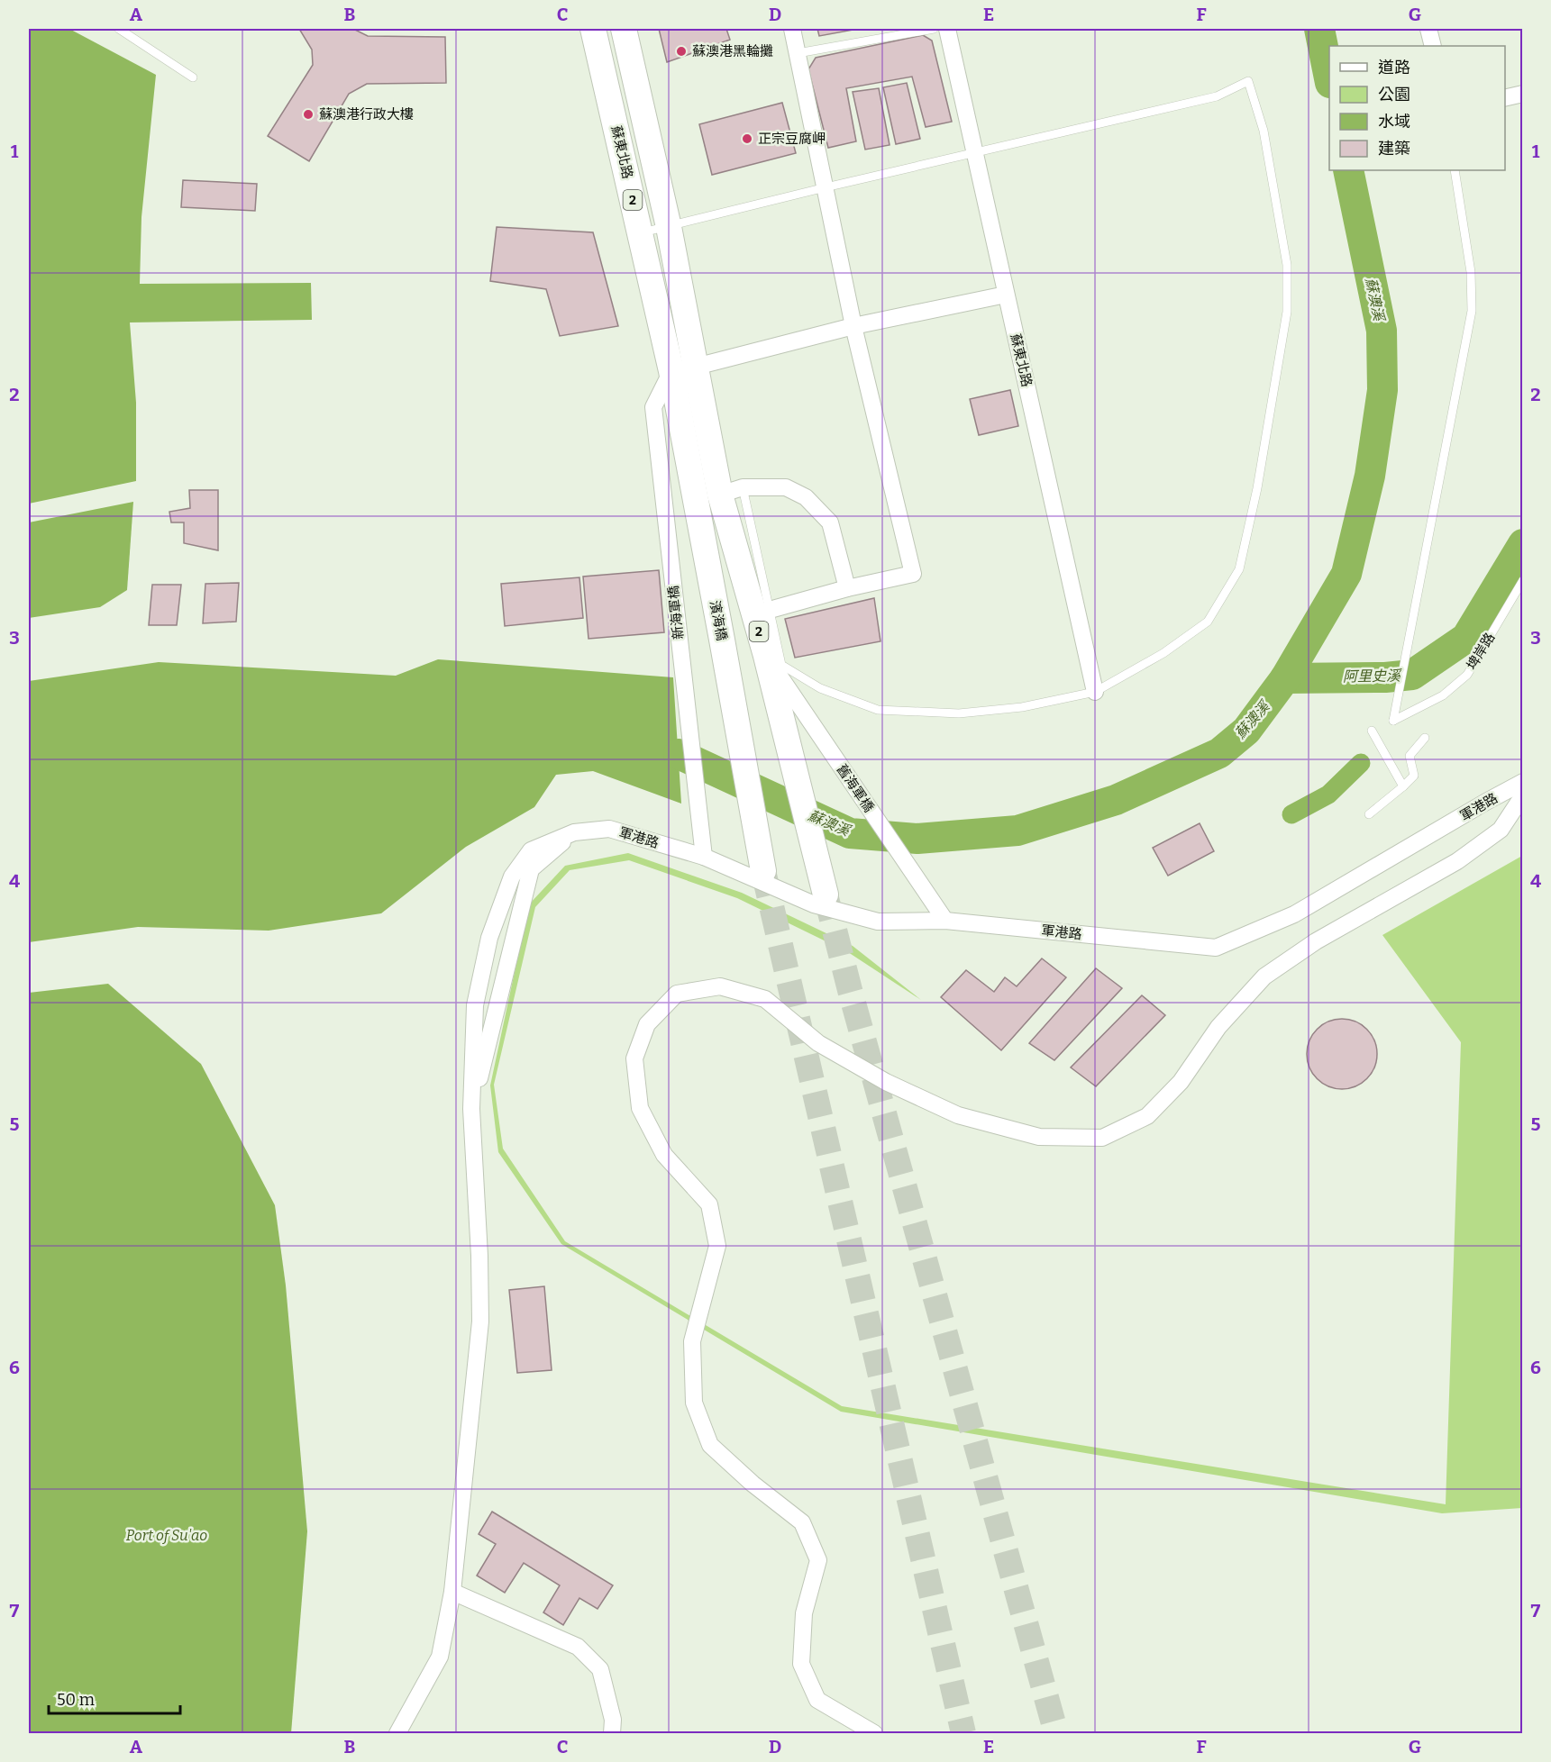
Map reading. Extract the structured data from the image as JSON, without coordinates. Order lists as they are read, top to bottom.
{
  "streets": {
    "main road": ["蘇東北路", "2", "濱海橋"],
    "street": ["新海軍橋", "舊海軍橋", "軍港路"],
    "lane": ["埤岸路"]
  },
  "crossings": [
    ["蘇東北路", "新海軍橋"],
    ["蘇東北路", "濱海橋"],
    ["2", "舊海軍橋"],
    ["新海軍橋", "濱海橋"],
    ["新海軍橋", "軍港路"],
    ["舊海軍橋", "軍港路"]
  ],
  "water": ["蘇澳溪", "阿里史溪", "Port of Su'ao"],
  "places": ["蘇澳港黑輪攤", "蘇澳港行政大樓", "正宗豆腐岬"],
  "legend": [
    "道路",
    "公園",
    "水域",
    "建築"
  ],
  "scale_bar": "50 m",
  "grid": {
    "columns": [
      "A",
      "B",
      "C",
      "D",
      "E",
      "F",
      "G"
    ],
    "rows": [
      "1",
      "2",
      "3",
      "4",
      "5",
      "6",
      "7"
    ]
  }
}
